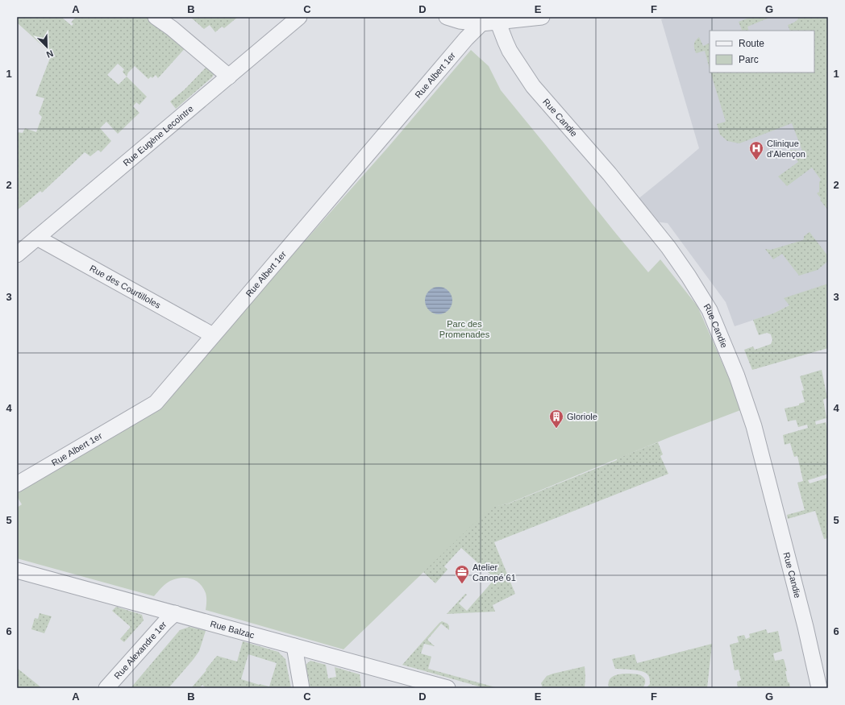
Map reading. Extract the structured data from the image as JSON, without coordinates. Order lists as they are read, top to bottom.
{
  "streets": {
    "street": [
      "Rue Albert 1er",
      "Rue Candie",
      "Rue Eugène Lecointre",
      "Rue des Courtilloles",
      "Rue Balzac",
      "Rue Alexandre 1er"
    ]
  },
  "crossings": [
    ["Rue Albert 1er", "Rue des Courtilloles"],
    ["Rue Eugène Lecointre", "Rue des Courtilloles"],
    ["Rue Balzac", "Rue Alexandre 1er"]
  ],
  "parks": ["Parc des Promenades"],
  "places": {
    "hospital": ["Clinique d'Alençon"],
    "building": ["Gloriole"],
    "office": ["Atelier Canopé 61"]
  },
  "legend": ["Route", "Parc"],
  "north": "bottom right",
  "grid": {
    "columns": [
      "A",
      "B",
      "C",
      "D",
      "E",
      "F",
      "G"
    ],
    "rows": [
      "1",
      "2",
      "3",
      "4",
      "5",
      "6"
    ]
  }
}
